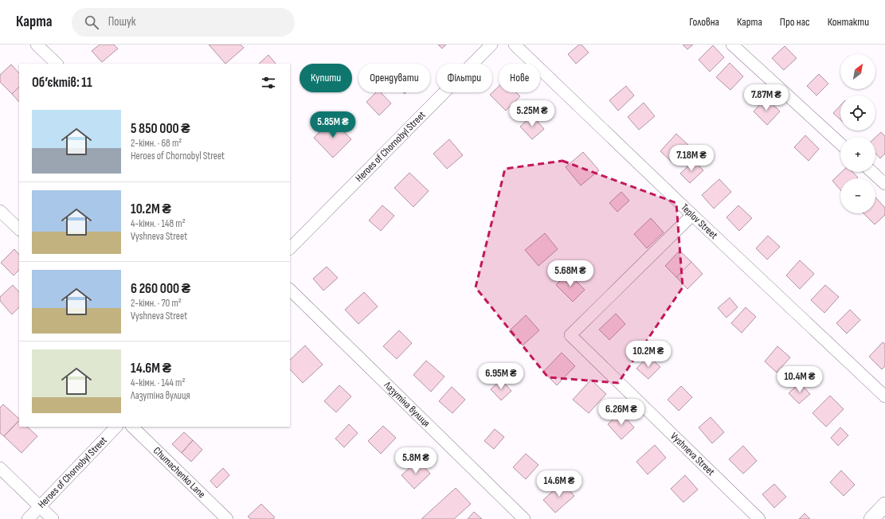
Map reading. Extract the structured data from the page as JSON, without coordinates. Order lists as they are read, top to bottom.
{
  "streets": {
    "street": [
      "Heroes of Chornobyl Street",
      "Teplov Street",
      "Лазутіна вулиця",
      "Vyshneva Street",
      "Chumachenko Lane"
    ]
  },
  "crossings": [
    ["Teplov Street", "Vyshneva Street"]
  ],
  "north": "top right",
  "page": {
    "header": "Карта",
    "search": "Пошук",
    "nav": [
      "Головна",
      "Карта",
      "Про нас",
      "Контакти"
    ],
    "map_buttons": ["+", "−"],
    "chip": [
      "Купити",
      "Орендувати",
      "Фільтри",
      "Нове"
    ],
    "heading": "Об’єктів: 11",
    "price": [
      "7.87M ₴",
      "5.25M ₴",
      "5.85M ₴",
      "7.18M ₴",
      "5.68M ₴",
      "10.2M ₴",
      "6.95M ₴",
      "10.4M ₴",
      "6.26M ₴",
      "5.8M ₴",
      "14.6M ₴"
    ],
    "list": [
      {
        "name": "5 850 000 ₴",
        "note": "2-кімн. · 68 m² · Heroes of Chornobyl Street"
      },
      {
        "name": "10.2M ₴",
        "note": "4-кімн. · 148 m² · Vyshneva Street"
      },
      {
        "name": "6 260 000 ₴",
        "note": "2-кімн. · 70 m² · Vyshneva Street"
      },
      {
        "name": "14.6M ₴",
        "note": "4-кімн. · 144 m² · Лазутіна вулиця"
      }
    ]
  }
}
